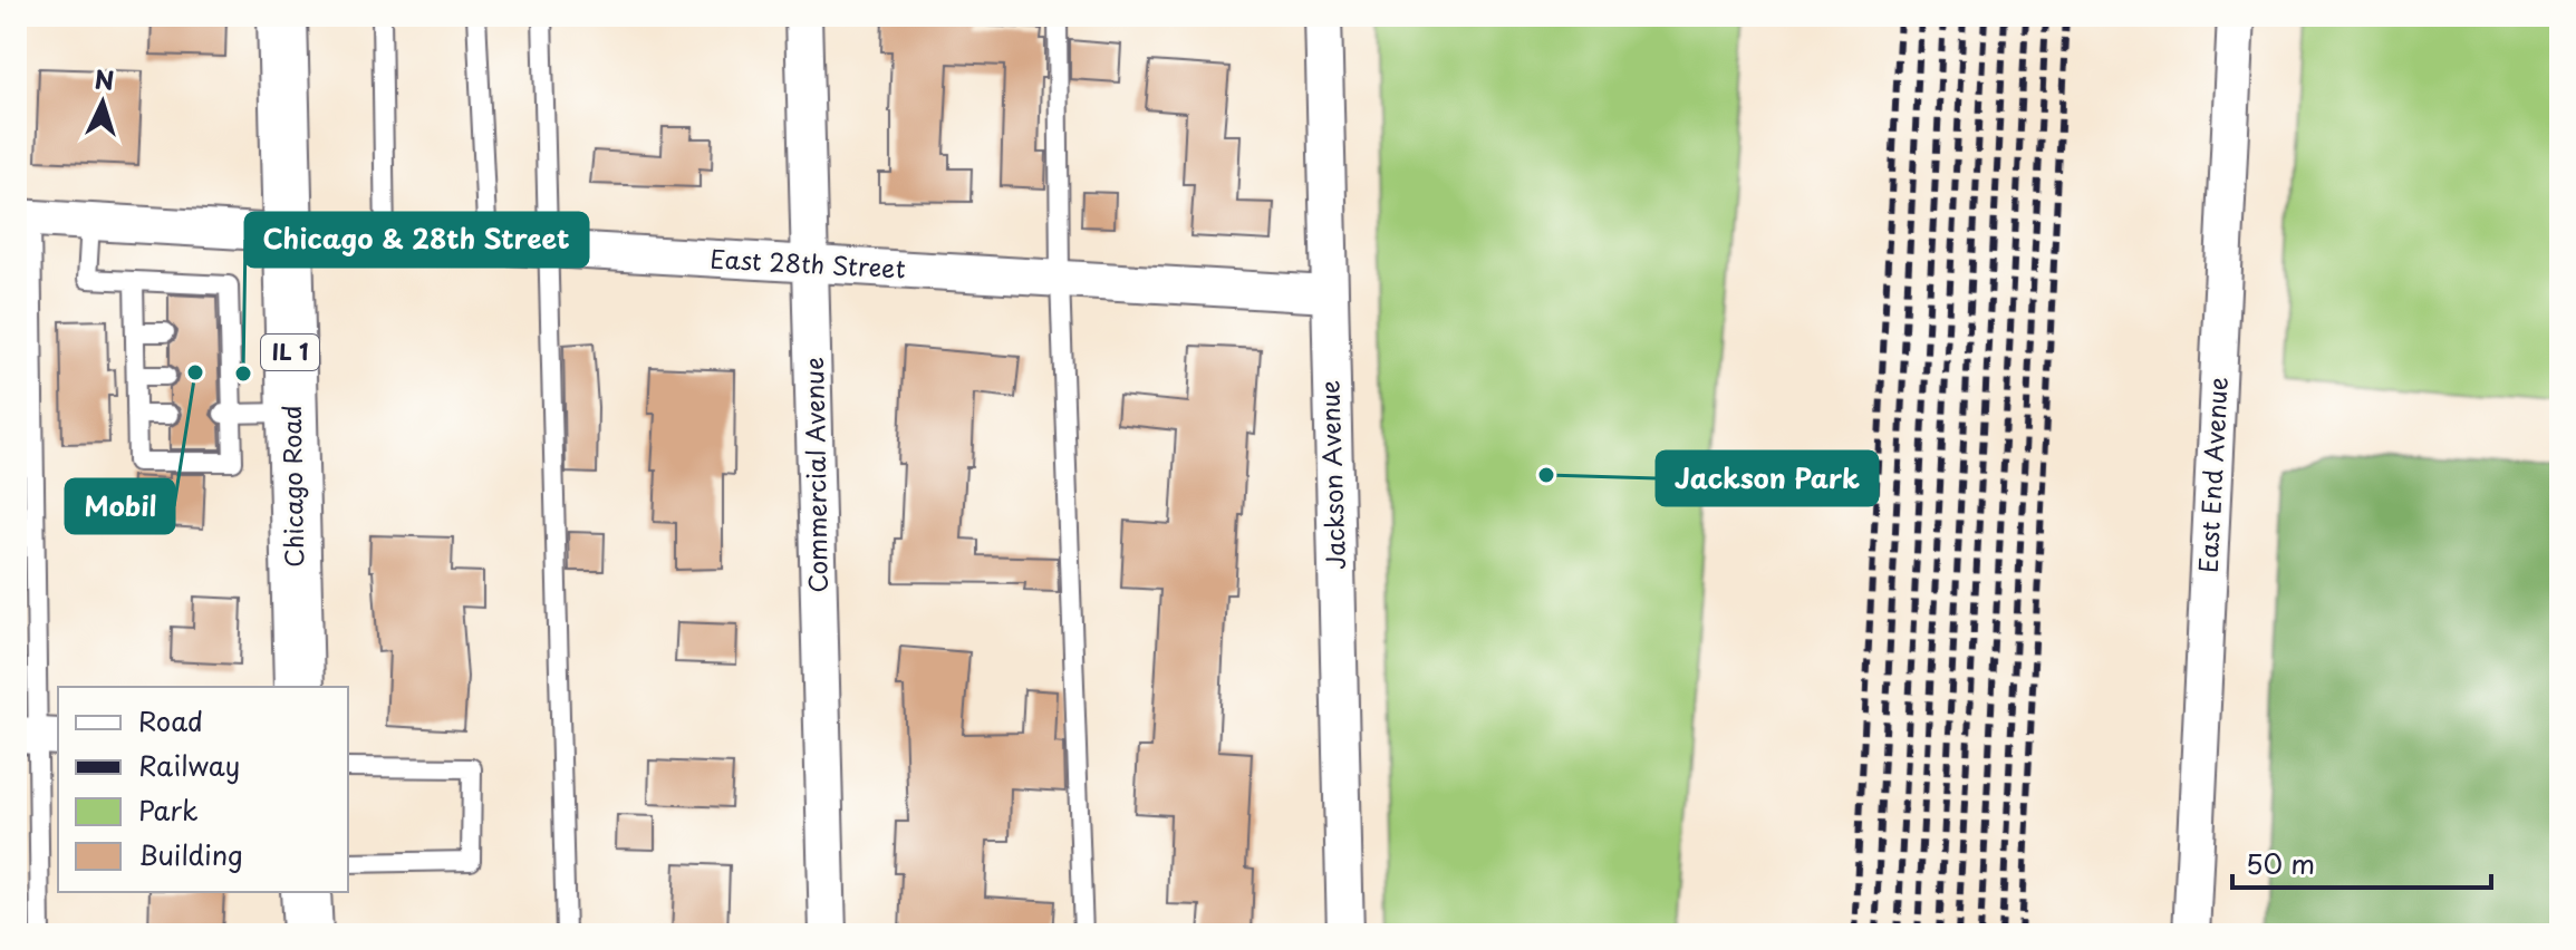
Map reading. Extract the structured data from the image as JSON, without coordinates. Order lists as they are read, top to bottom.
{
  "streets": {
    "main road": ["IL 1", "Chicago Road"],
    "street": [
      "East 28th Street",
      "Commercial Avenue",
      "Jackson Avenue",
      "East End Avenue"
    ]
  },
  "crossings": [
    ["East 28th Street", "Commercial Avenue"],
    ["East 28th Street", "Jackson Avenue"],
    ["East 28th Street", "Chicago Road"]
  ],
  "places": ["Mobil", "Chicago & 28th Street", "Jackson Park"],
  "legend": [
    "Road",
    "Railway",
    "Park",
    "Building"
  ],
  "scale_bar": "50 m",
  "north": "top"
}
